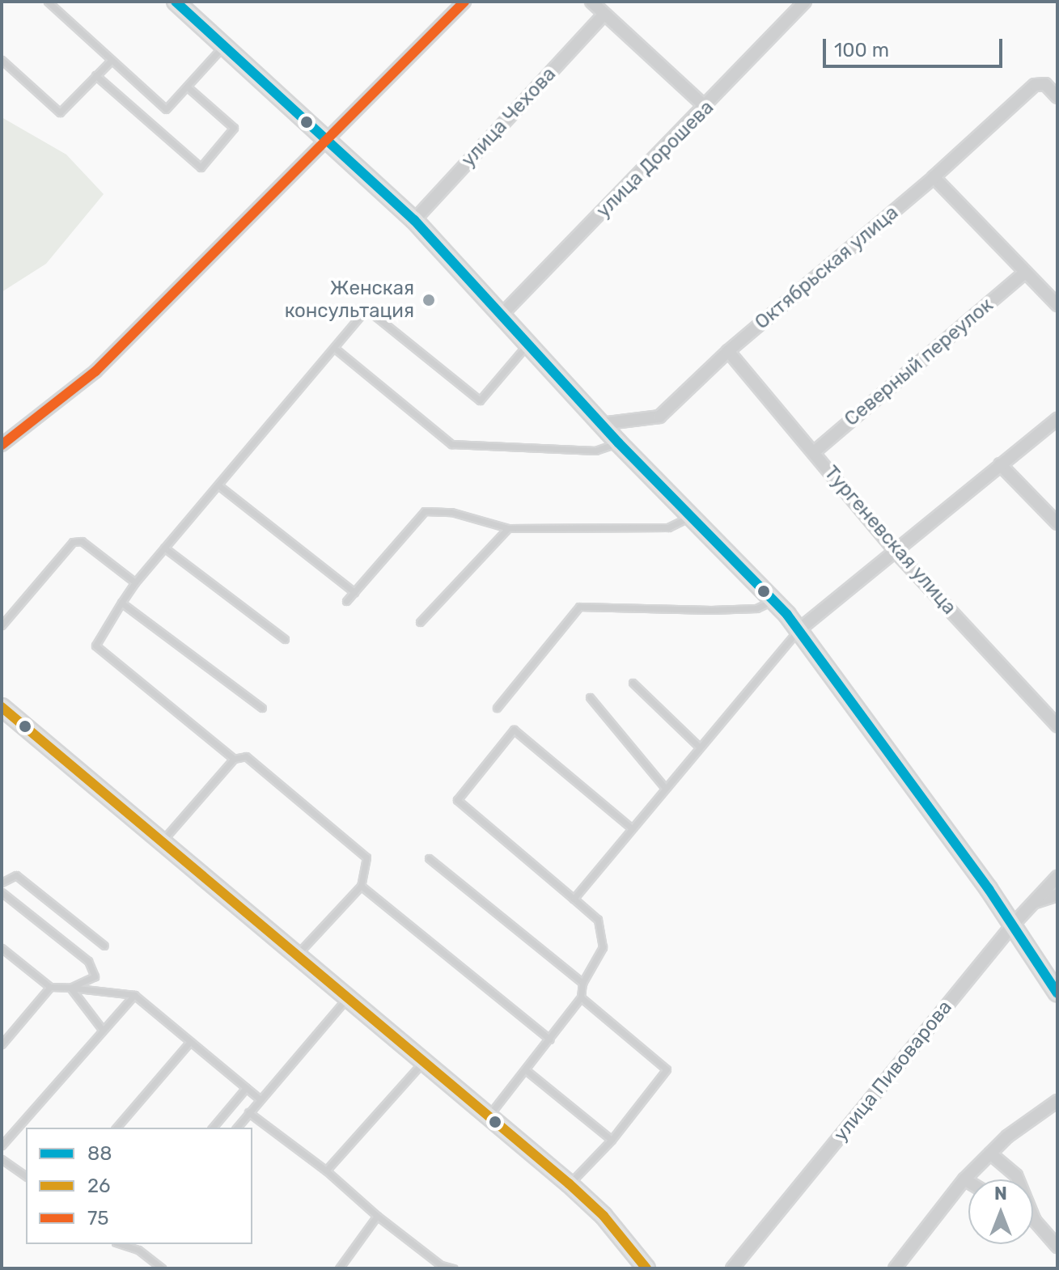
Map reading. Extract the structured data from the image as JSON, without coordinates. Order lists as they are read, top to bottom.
{
  "streets": {
    "street": [
      "улица Чехова",
      "улица Дорошева",
      "Октябрьская улица",
      "Северный переулок",
      "Тургеневская улица",
      "улица Пивоварова"
    ]
  },
  "crossings": [
    ["Октябрьская улица", "Тургеневская улица"],
    ["Северный переулок", "Тургеневская улица"]
  ],
  "places": ["Женская консультация"],
  "lines": ["transit line 88", "transit line 75", "transit line 26"],
  "legend": ["88", "26", "75"],
  "scale_bar": "100 m",
  "north": "top"
}
